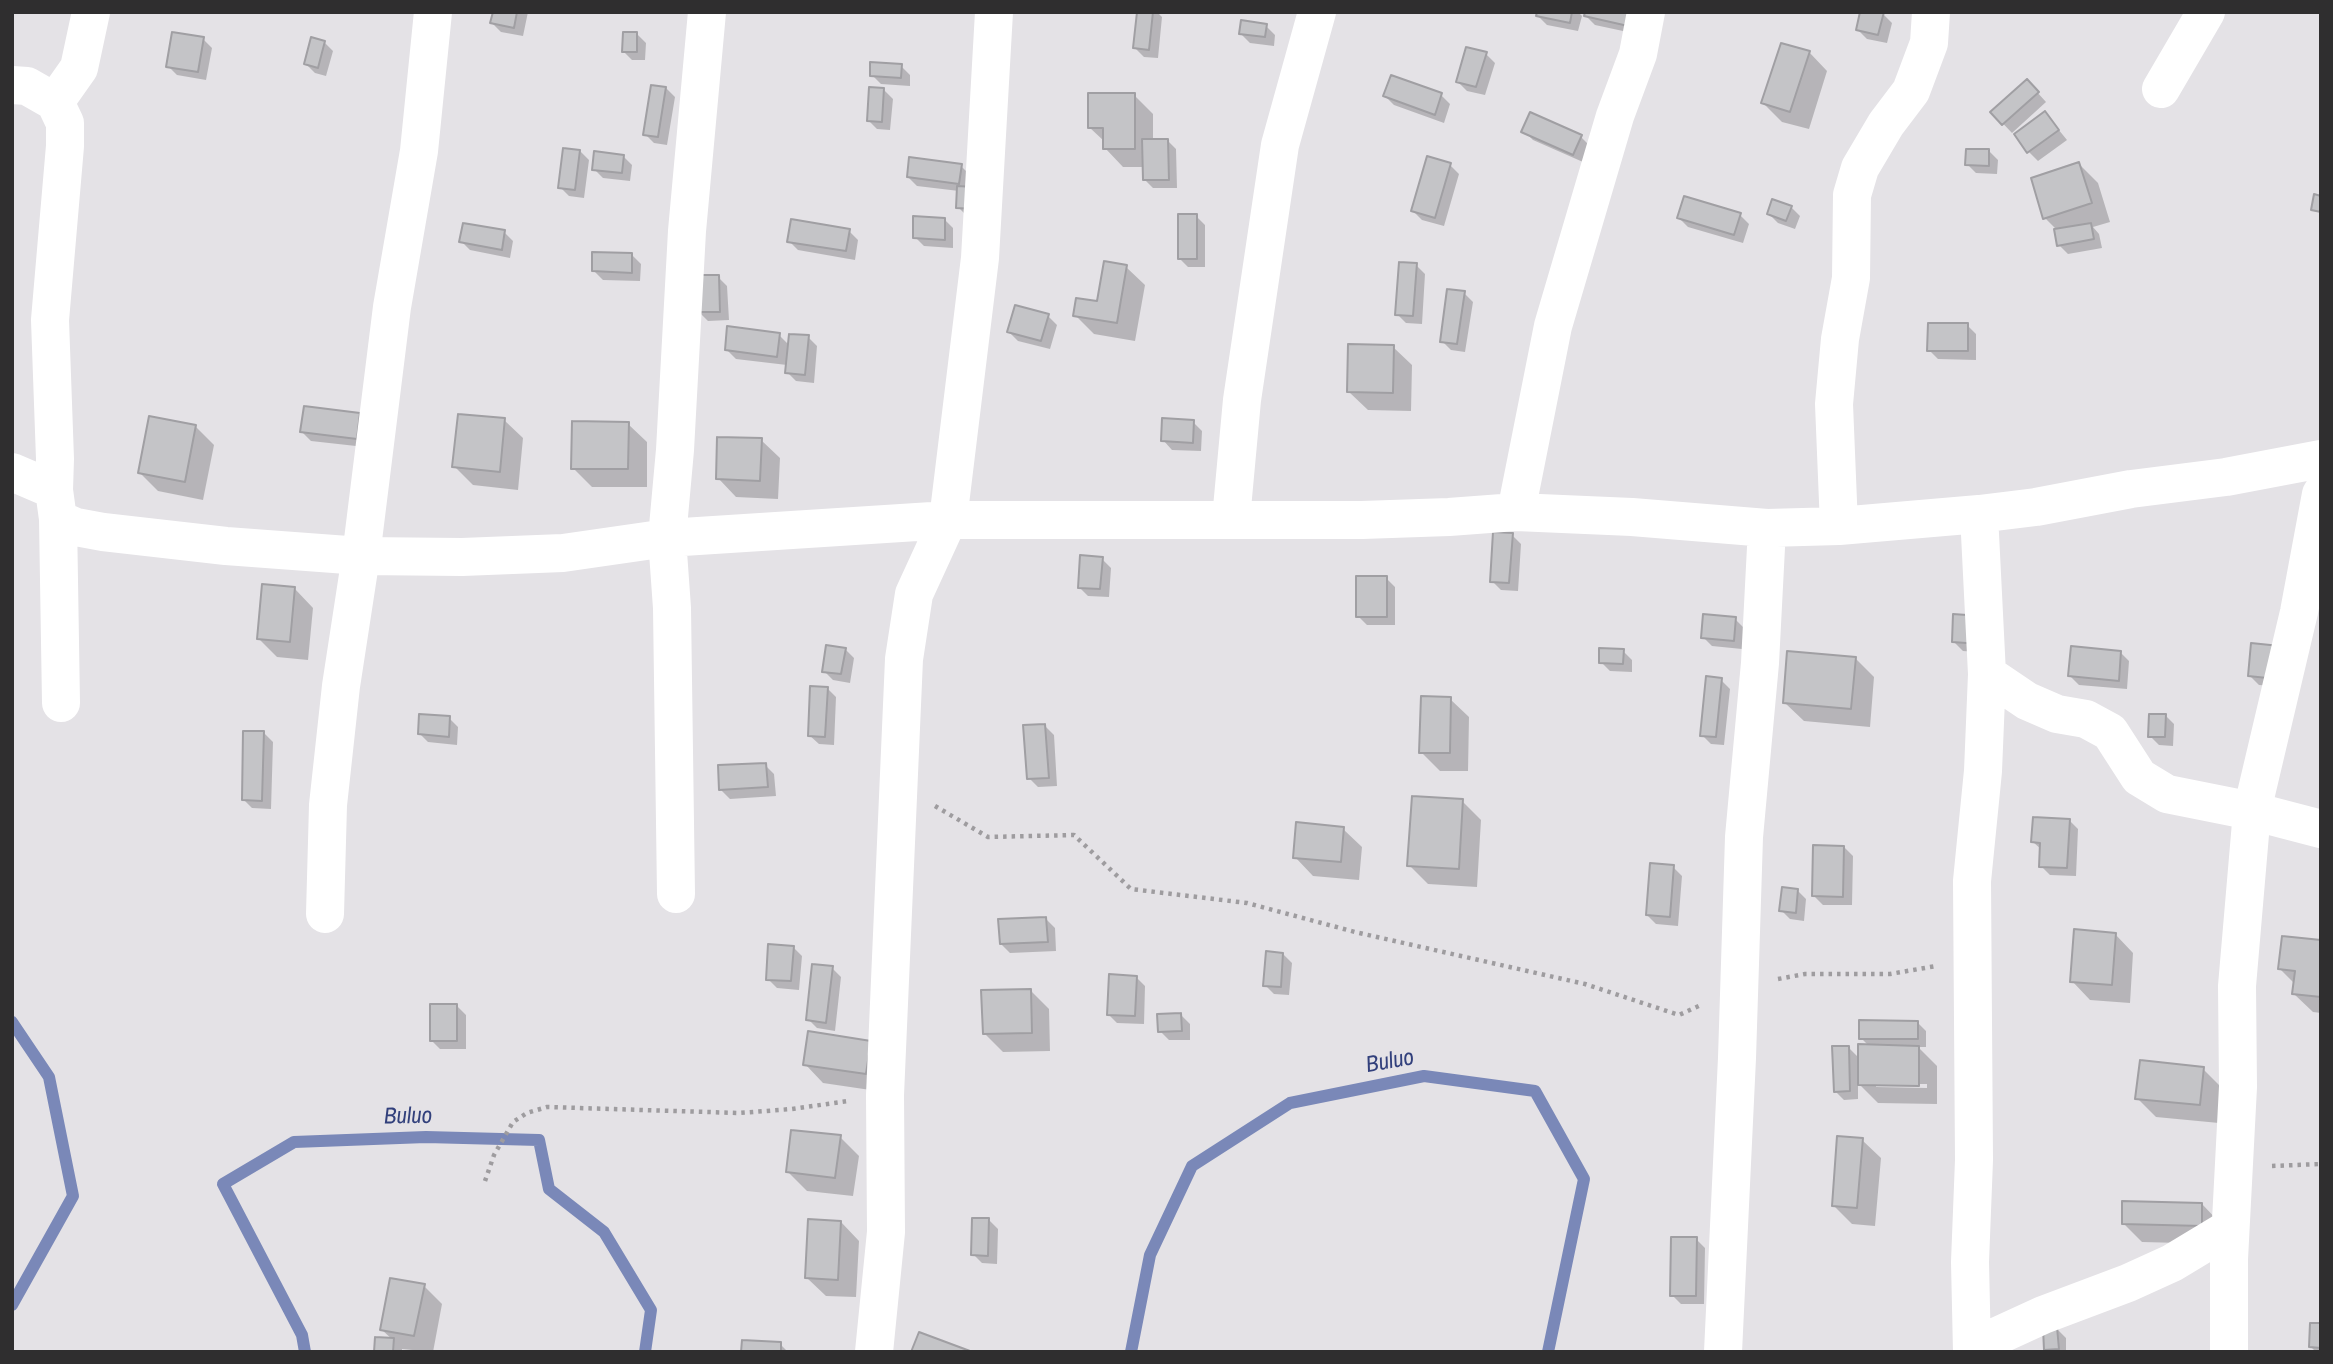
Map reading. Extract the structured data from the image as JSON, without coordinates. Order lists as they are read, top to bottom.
{
  "water": ["Buluo"]
}
